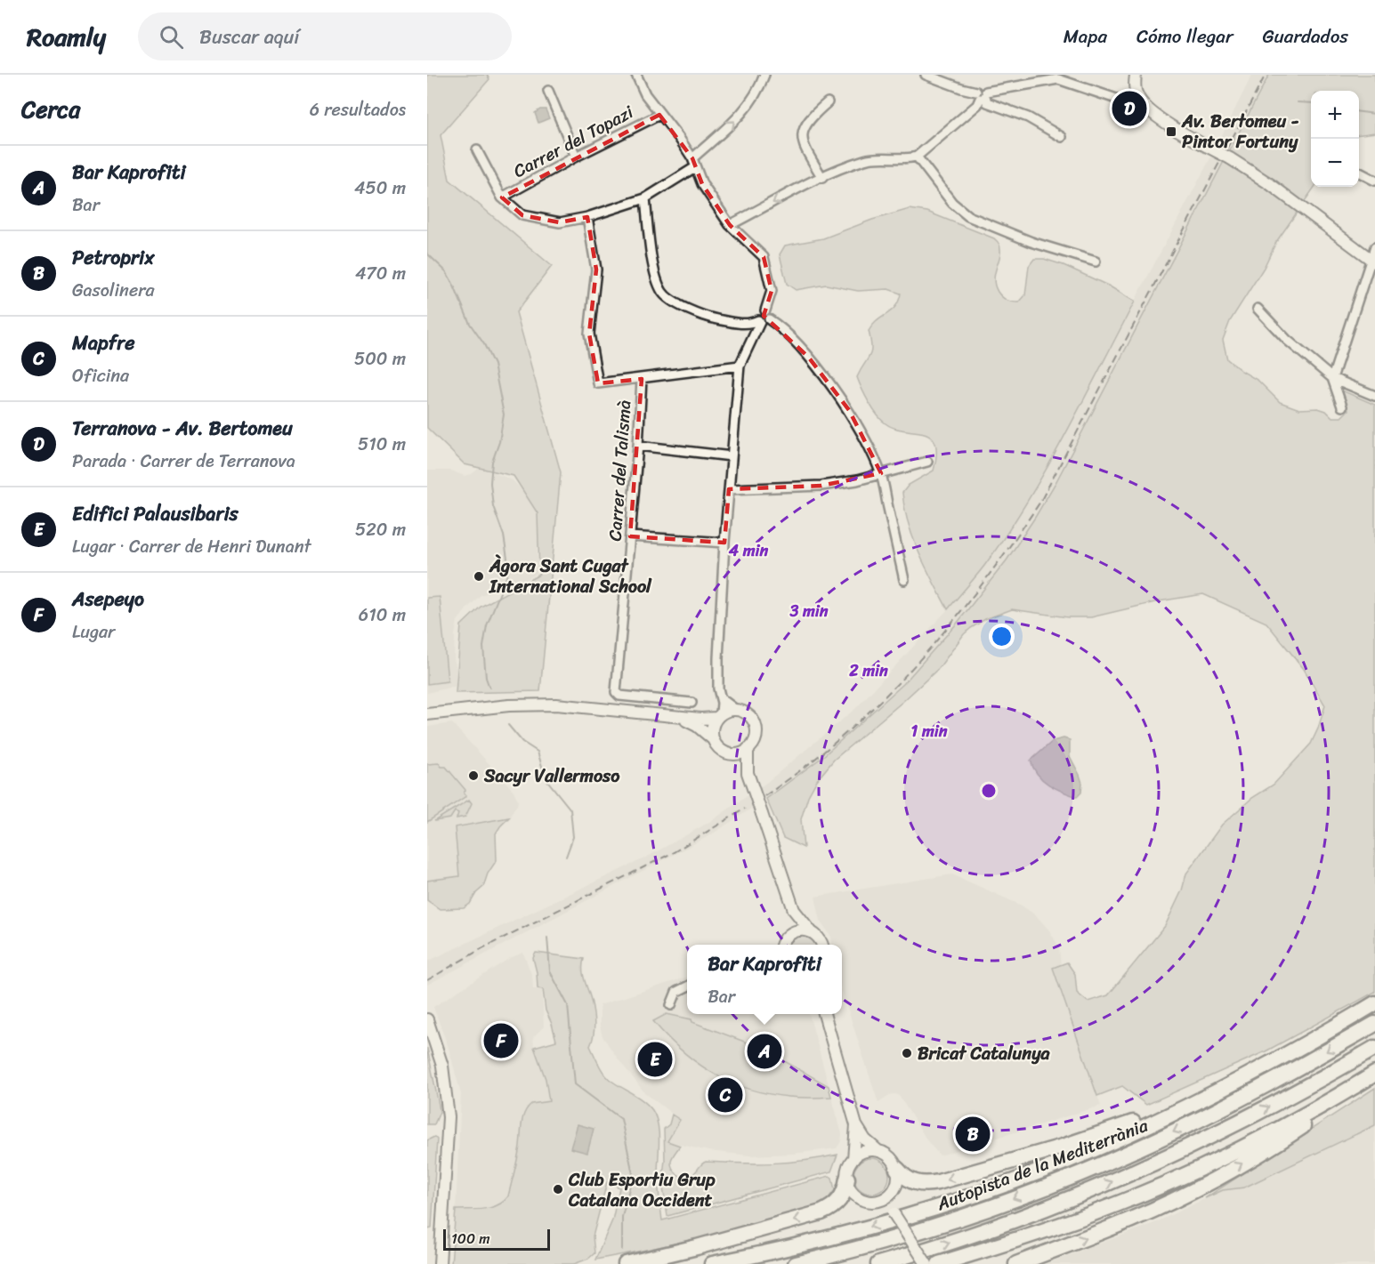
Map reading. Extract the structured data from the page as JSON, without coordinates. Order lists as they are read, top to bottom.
{
  "streets": {
    "highway": ["Autopista de la Mediterrània"],
    "street": ["Carrer del Topazi", "Carrer del Talismà"]
  },
  "places": {
    "transit": ["Av. Bertomeu - Pintor Fortuny"],
    "other": [
      "Àgora Sant Cugat International School",
      "Sacyr Vallermoso",
      "Bricat Catalunya",
      "Club Esportiu Grup Catalana Occident"
    ]
  },
  "scale_bar": "100 m",
  "page": {
    "header": "Roamly",
    "search": "Buscar aquí",
    "nav": ["Mapa", "Cómo llegar", "Guardados"],
    "heading": ["Cerca", "6 resultados"],
    "pins": [
      "D",
      "F",
      "A",
      "E",
      "C",
      "B"
    ],
    "map_buttons": ["+", "−"],
    "list": [
      {
        "mark": "A",
        "name": "Bar Kaprofiti",
        "note": "Bar",
        "value": "450 m"
      },
      {
        "mark": "B",
        "name": "Petroprix",
        "note": "Gasolinera",
        "value": "470 m"
      },
      {
        "mark": "C",
        "name": "Mapfre",
        "note": "Oficina",
        "value": "500 m"
      },
      {
        "mark": "D",
        "name": "Terranova - Av. Bertomeu",
        "note": "Parada · Carrer de Terranova",
        "value": "510 m"
      },
      {
        "mark": "E",
        "name": "Edifici Palausibaris",
        "note": "Lugar · Carrer de Henri Dunant",
        "value": "520 m"
      },
      {
        "mark": "F",
        "name": "Asepeyo",
        "note": "Lugar",
        "value": "610 m"
      }
    ],
    "popup": ["Bar Kaprofiti", "Bar"],
    "scale": "100 m"
  },
  "rings": [
    "4 min",
    "3 min",
    "2 min",
    "1 min"
  ]
}
